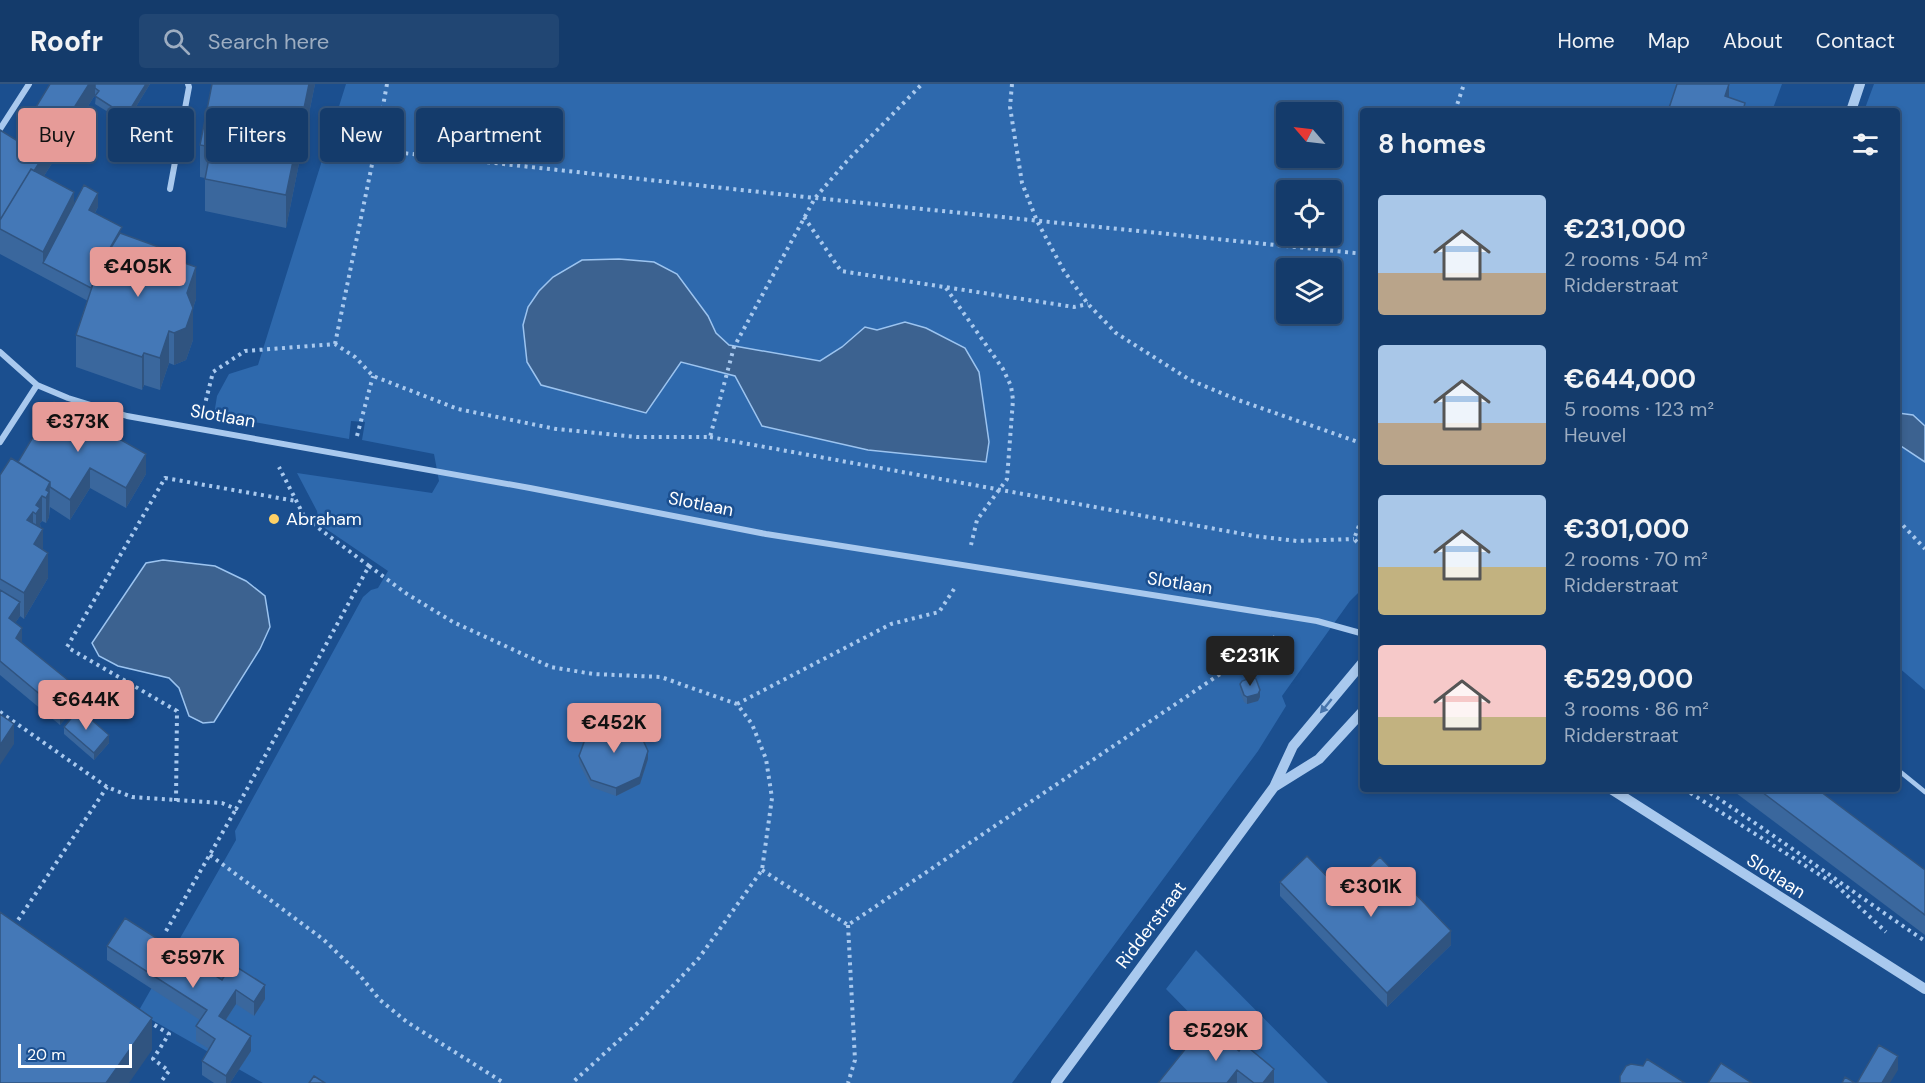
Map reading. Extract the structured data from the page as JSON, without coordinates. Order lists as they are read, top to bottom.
{
  "streets": {
    "street": ["Slotlaan", "Ridderstraat"]
  },
  "places": ["Abraham"],
  "scale_bar": "20 m",
  "north": "top left",
  "page": {
    "header": "Roofr",
    "search": "Search here",
    "nav": [
      "Home",
      "Map",
      "About",
      "Contact"
    ],
    "chip": [
      "Buy",
      "Rent",
      "Filters",
      "New",
      "Apartment"
    ],
    "heading": "8 homes",
    "list": [
      {
        "name": "€231,000",
        "note": "2 rooms · 54 m² · Ridderstraat"
      },
      {
        "name": "€644,000",
        "note": "5 rooms · 123 m² · Heuvel"
      },
      {
        "name": "€301,000",
        "note": "2 rooms · 70 m² · Ridderstraat"
      },
      {
        "name": "€529,000",
        "note": "3 rooms · 86 m² · Ridderstraat"
      }
    ],
    "price": [
      "€405K",
      "€373K",
      "€231K",
      "€644K",
      "€452K",
      "€301K",
      "€597K",
      "€529K"
    ],
    "scale": "20 m"
  }
}
